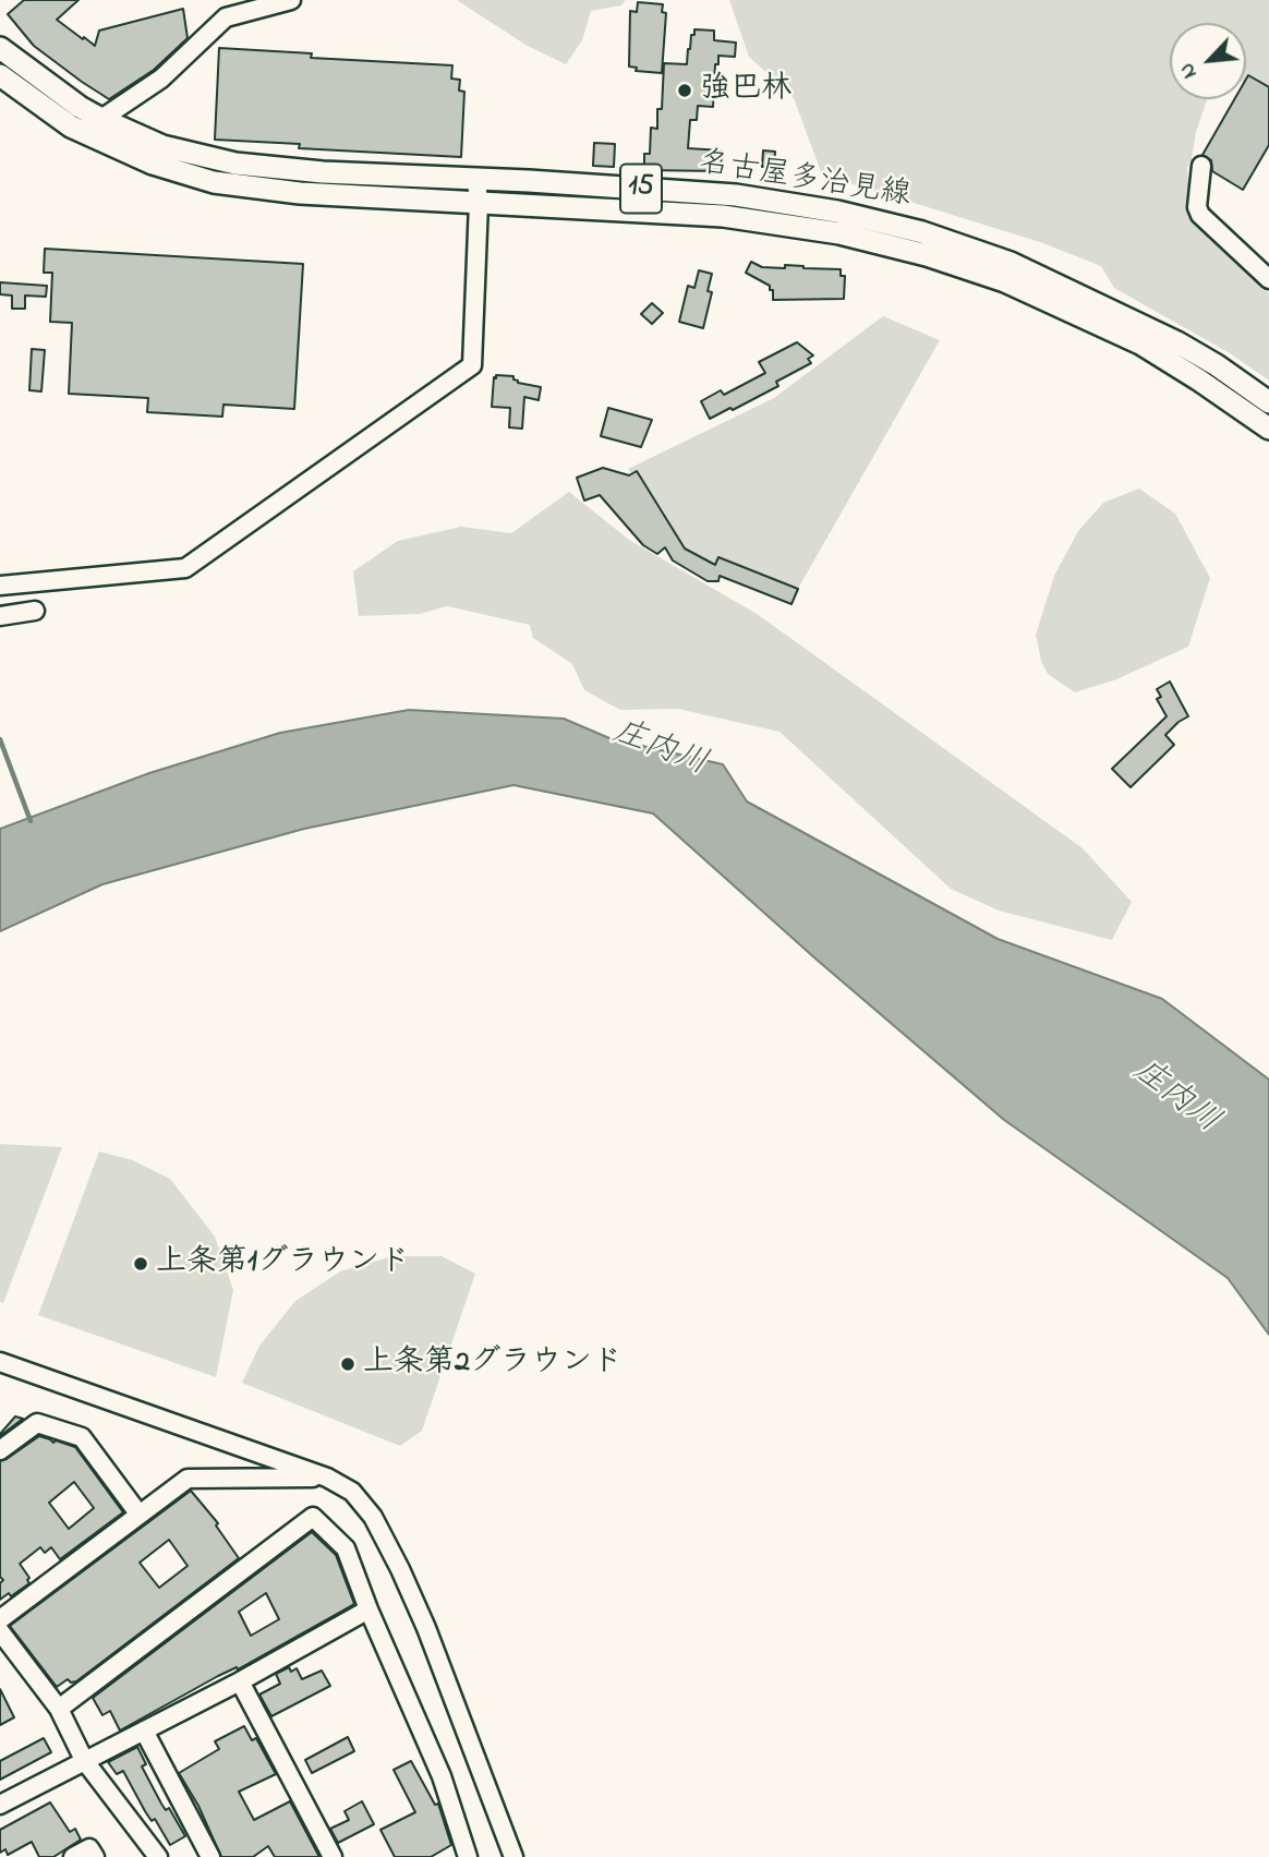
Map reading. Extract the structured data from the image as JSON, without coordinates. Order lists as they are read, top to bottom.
{
  "streets": {
    "main road": ["名古屋多治見線", "15"]
  },
  "water": ["庄内川"],
  "places": ["強巴林", "上条第1グラウンド", "上条第2グラウンド"],
  "north": "bottom left"
}
